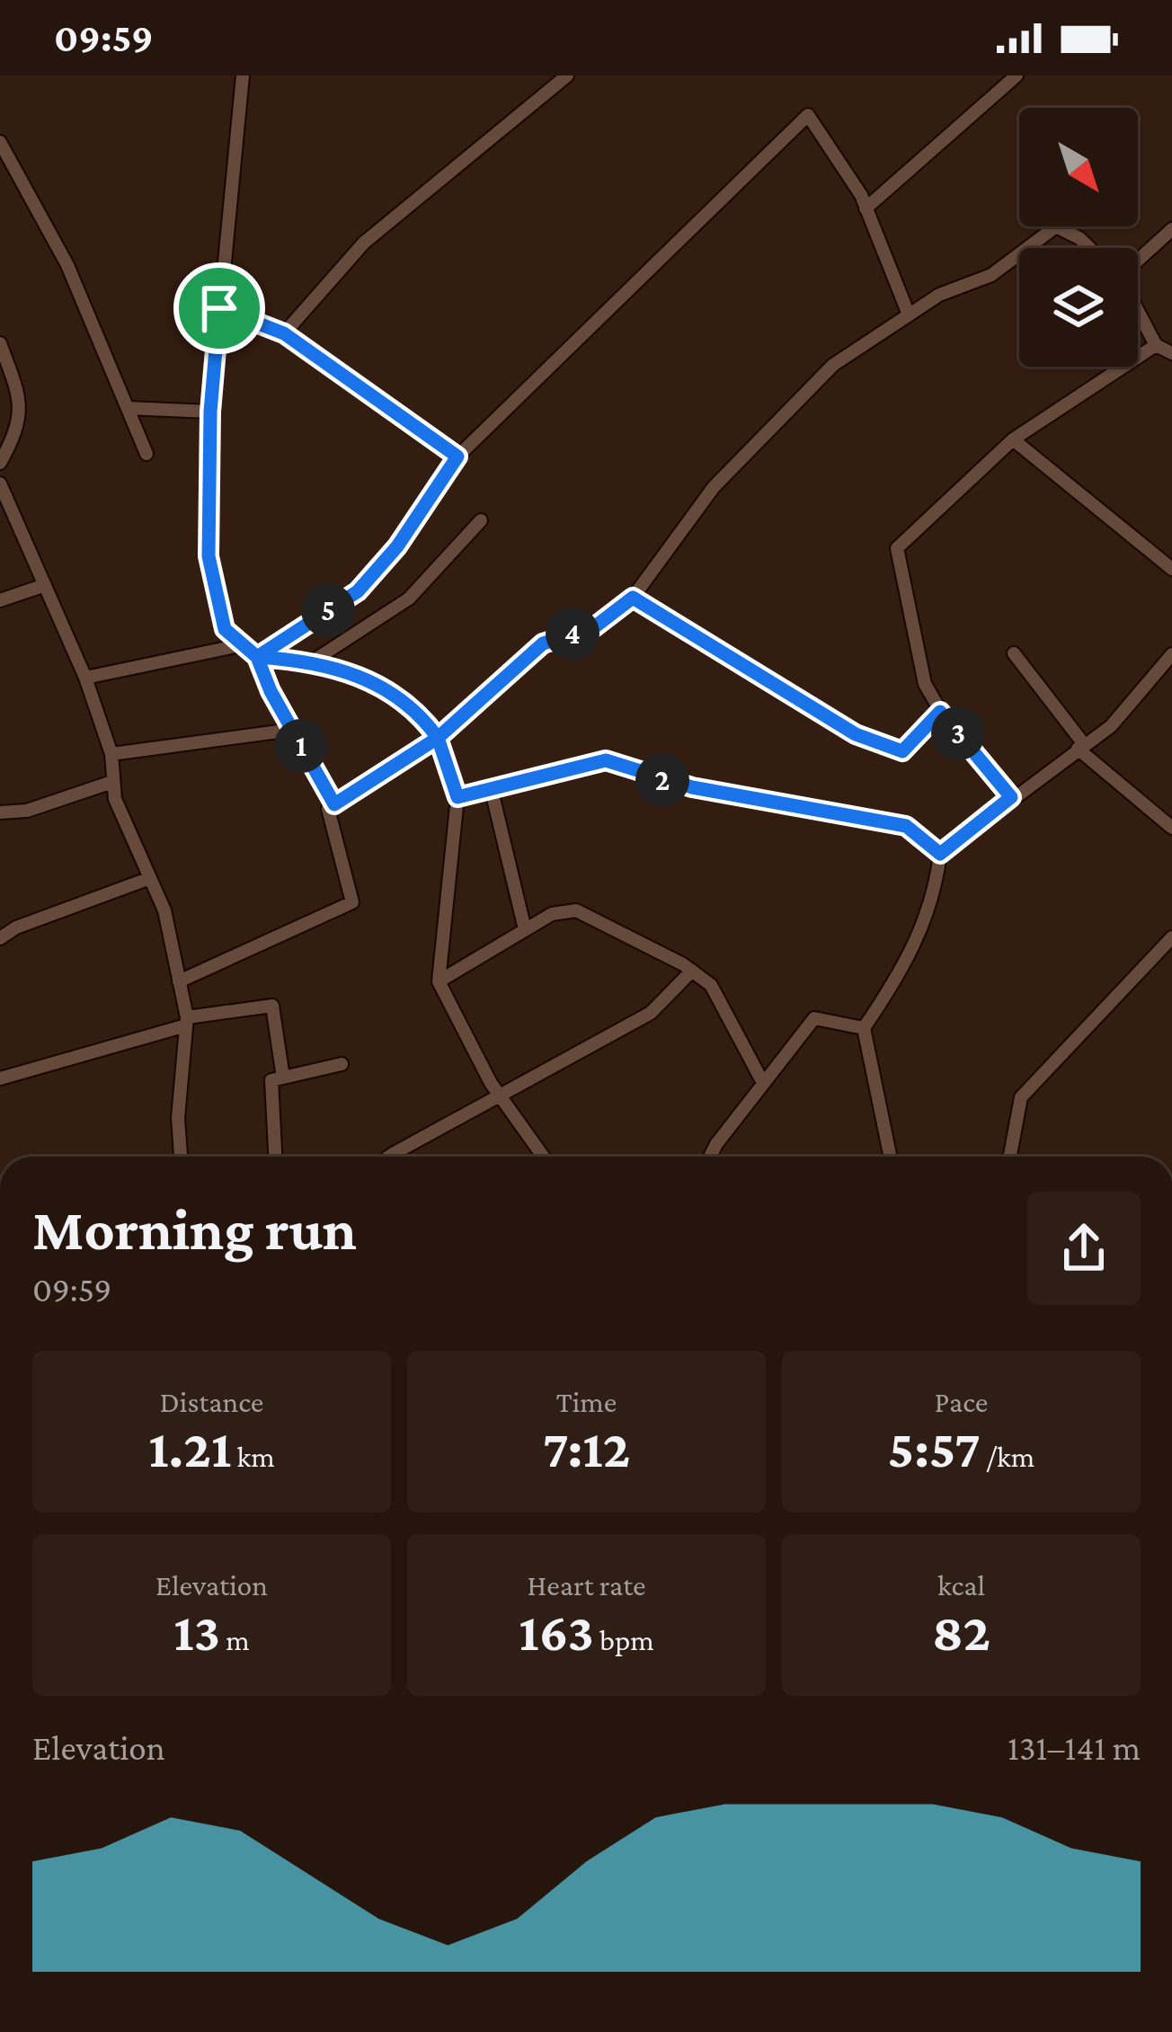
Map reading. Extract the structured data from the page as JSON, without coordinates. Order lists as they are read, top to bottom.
{
  "north": "bottom right",
  "page": {
    "status": "09:59",
    "pins": [
      "5",
      "4",
      "3",
      "1",
      "2"
    ],
    "heading": ["Morning run", "09:59"],
    "stats": [
      ["Distance", "1.21 km"],
      ["Time", "7:12"],
      ["Pace", "5:57 /km"],
      ["Elevation", "13 m"],
      ["Heart rate", "163 bpm"],
      ["kcal", "82"]
    ],
    "chart": ["Elevation", "131–141 m"]
  }
}
